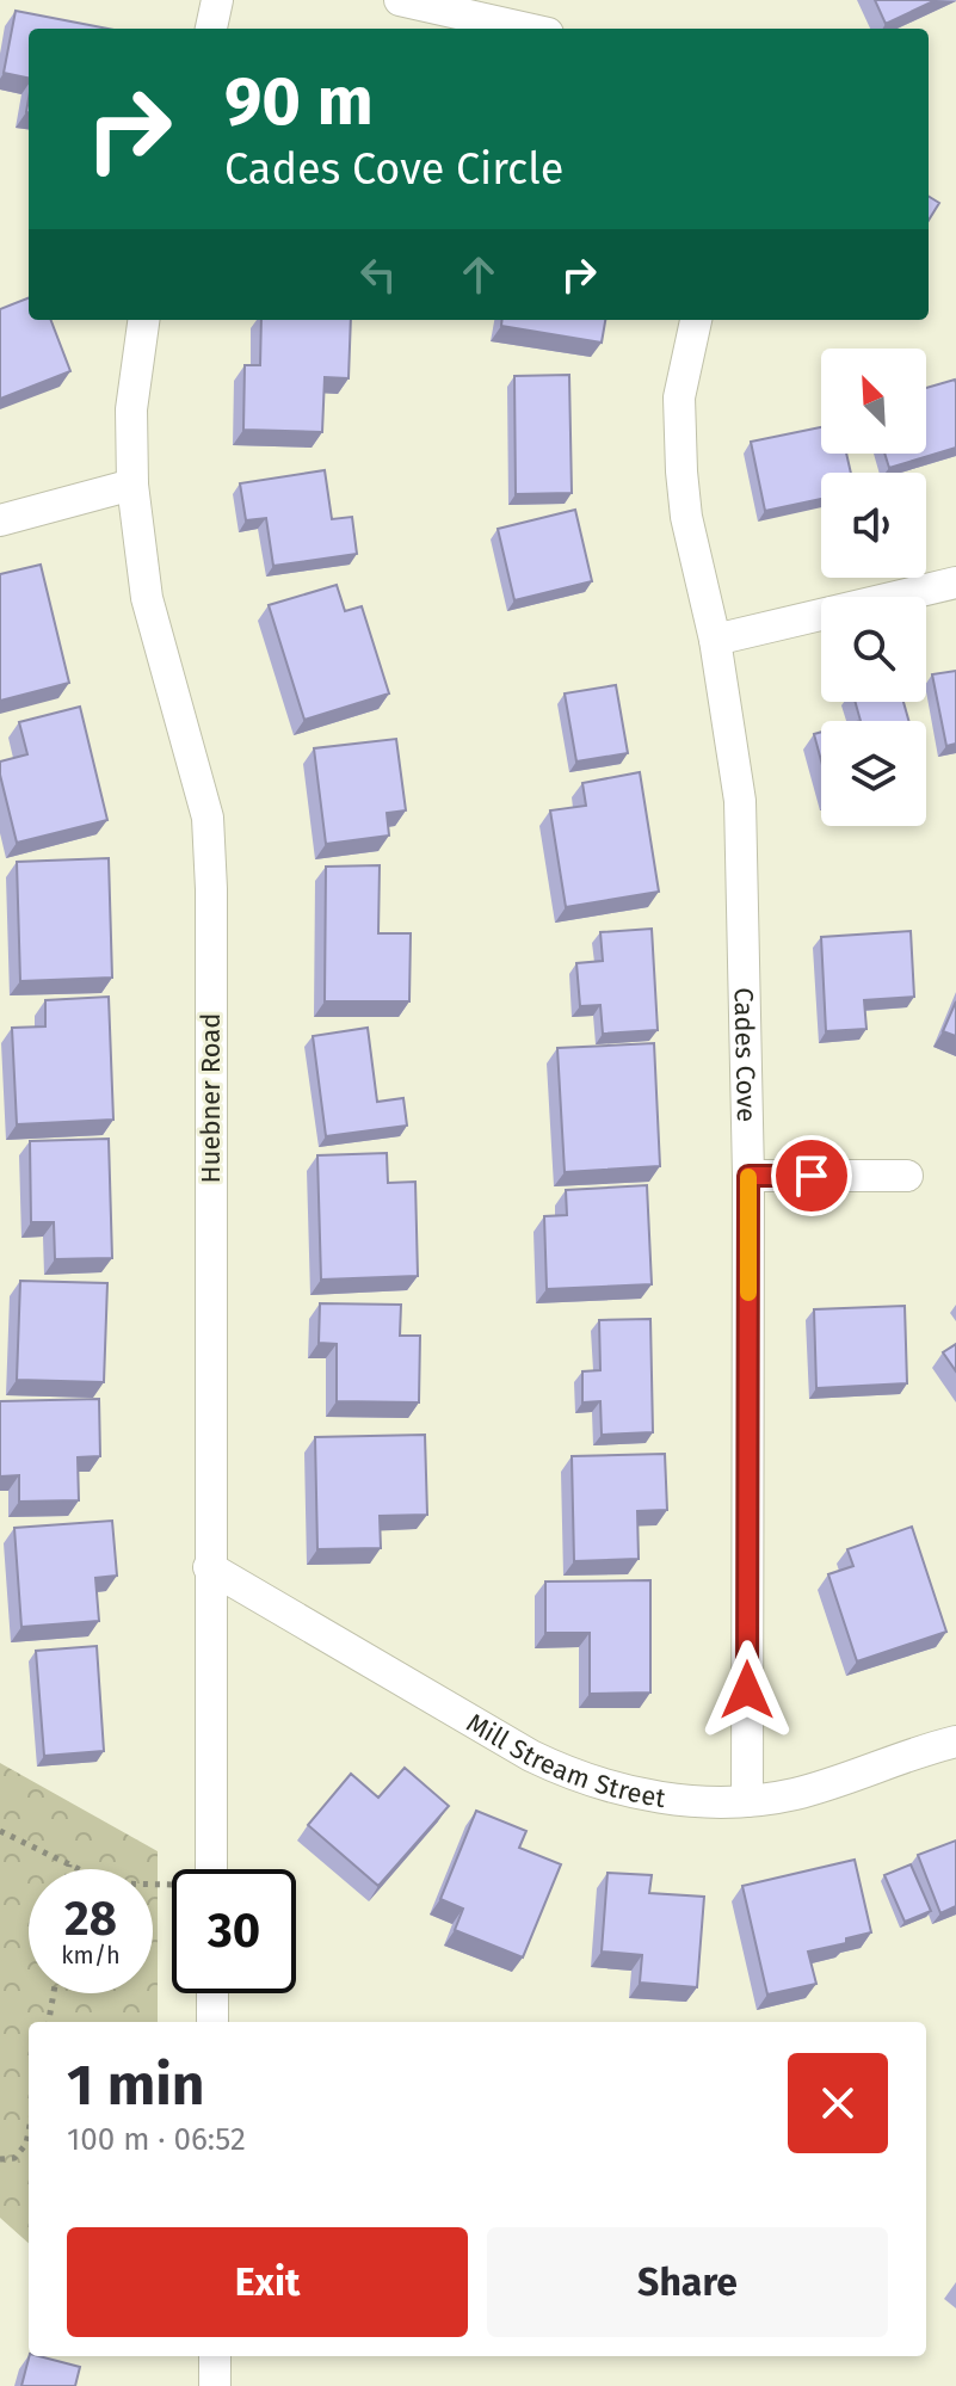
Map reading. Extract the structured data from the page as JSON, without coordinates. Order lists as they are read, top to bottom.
{
  "streets": {
    "street": ["Cades Cove", "Huebner Road", "Mill Stream Street"]
  },
  "crossings": [
    ["Cades Cove", "Mill Stream Street"],
    ["Huebner Road", "Mill Stream Street"]
  ],
  "north": "top left",
  "page": {
    "turn": ["90 m", "Cades Cove Circle"],
    "speed": "28 km/h",
    "limit": "30",
    "heading": ["1 min", "100 m · 06:52"],
    "buttons": ["Exit", "Share"]
  }
}
